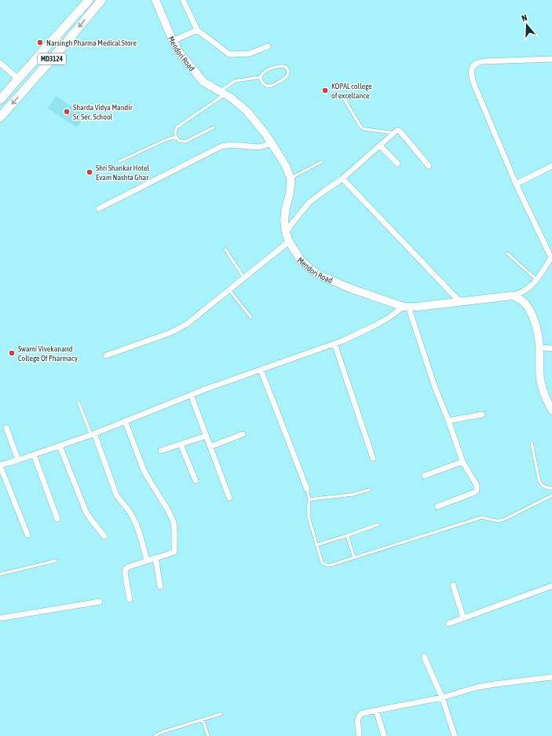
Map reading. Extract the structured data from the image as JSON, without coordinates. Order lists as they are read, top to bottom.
{
  "streets": {
    "main road": ["Mendori Road", "MD3124"]
  },
  "places": [
    "Narsingh Pharma Medical Store",
    "KOPAL college of excellance",
    "Sharda Vidya Mandir Sr. Sec. School",
    "Shri Shankar Hotel Evam Nashta Ghar",
    "Swami Vivekanand College Of Pharmacy"
  ],
  "north": "top"
}
